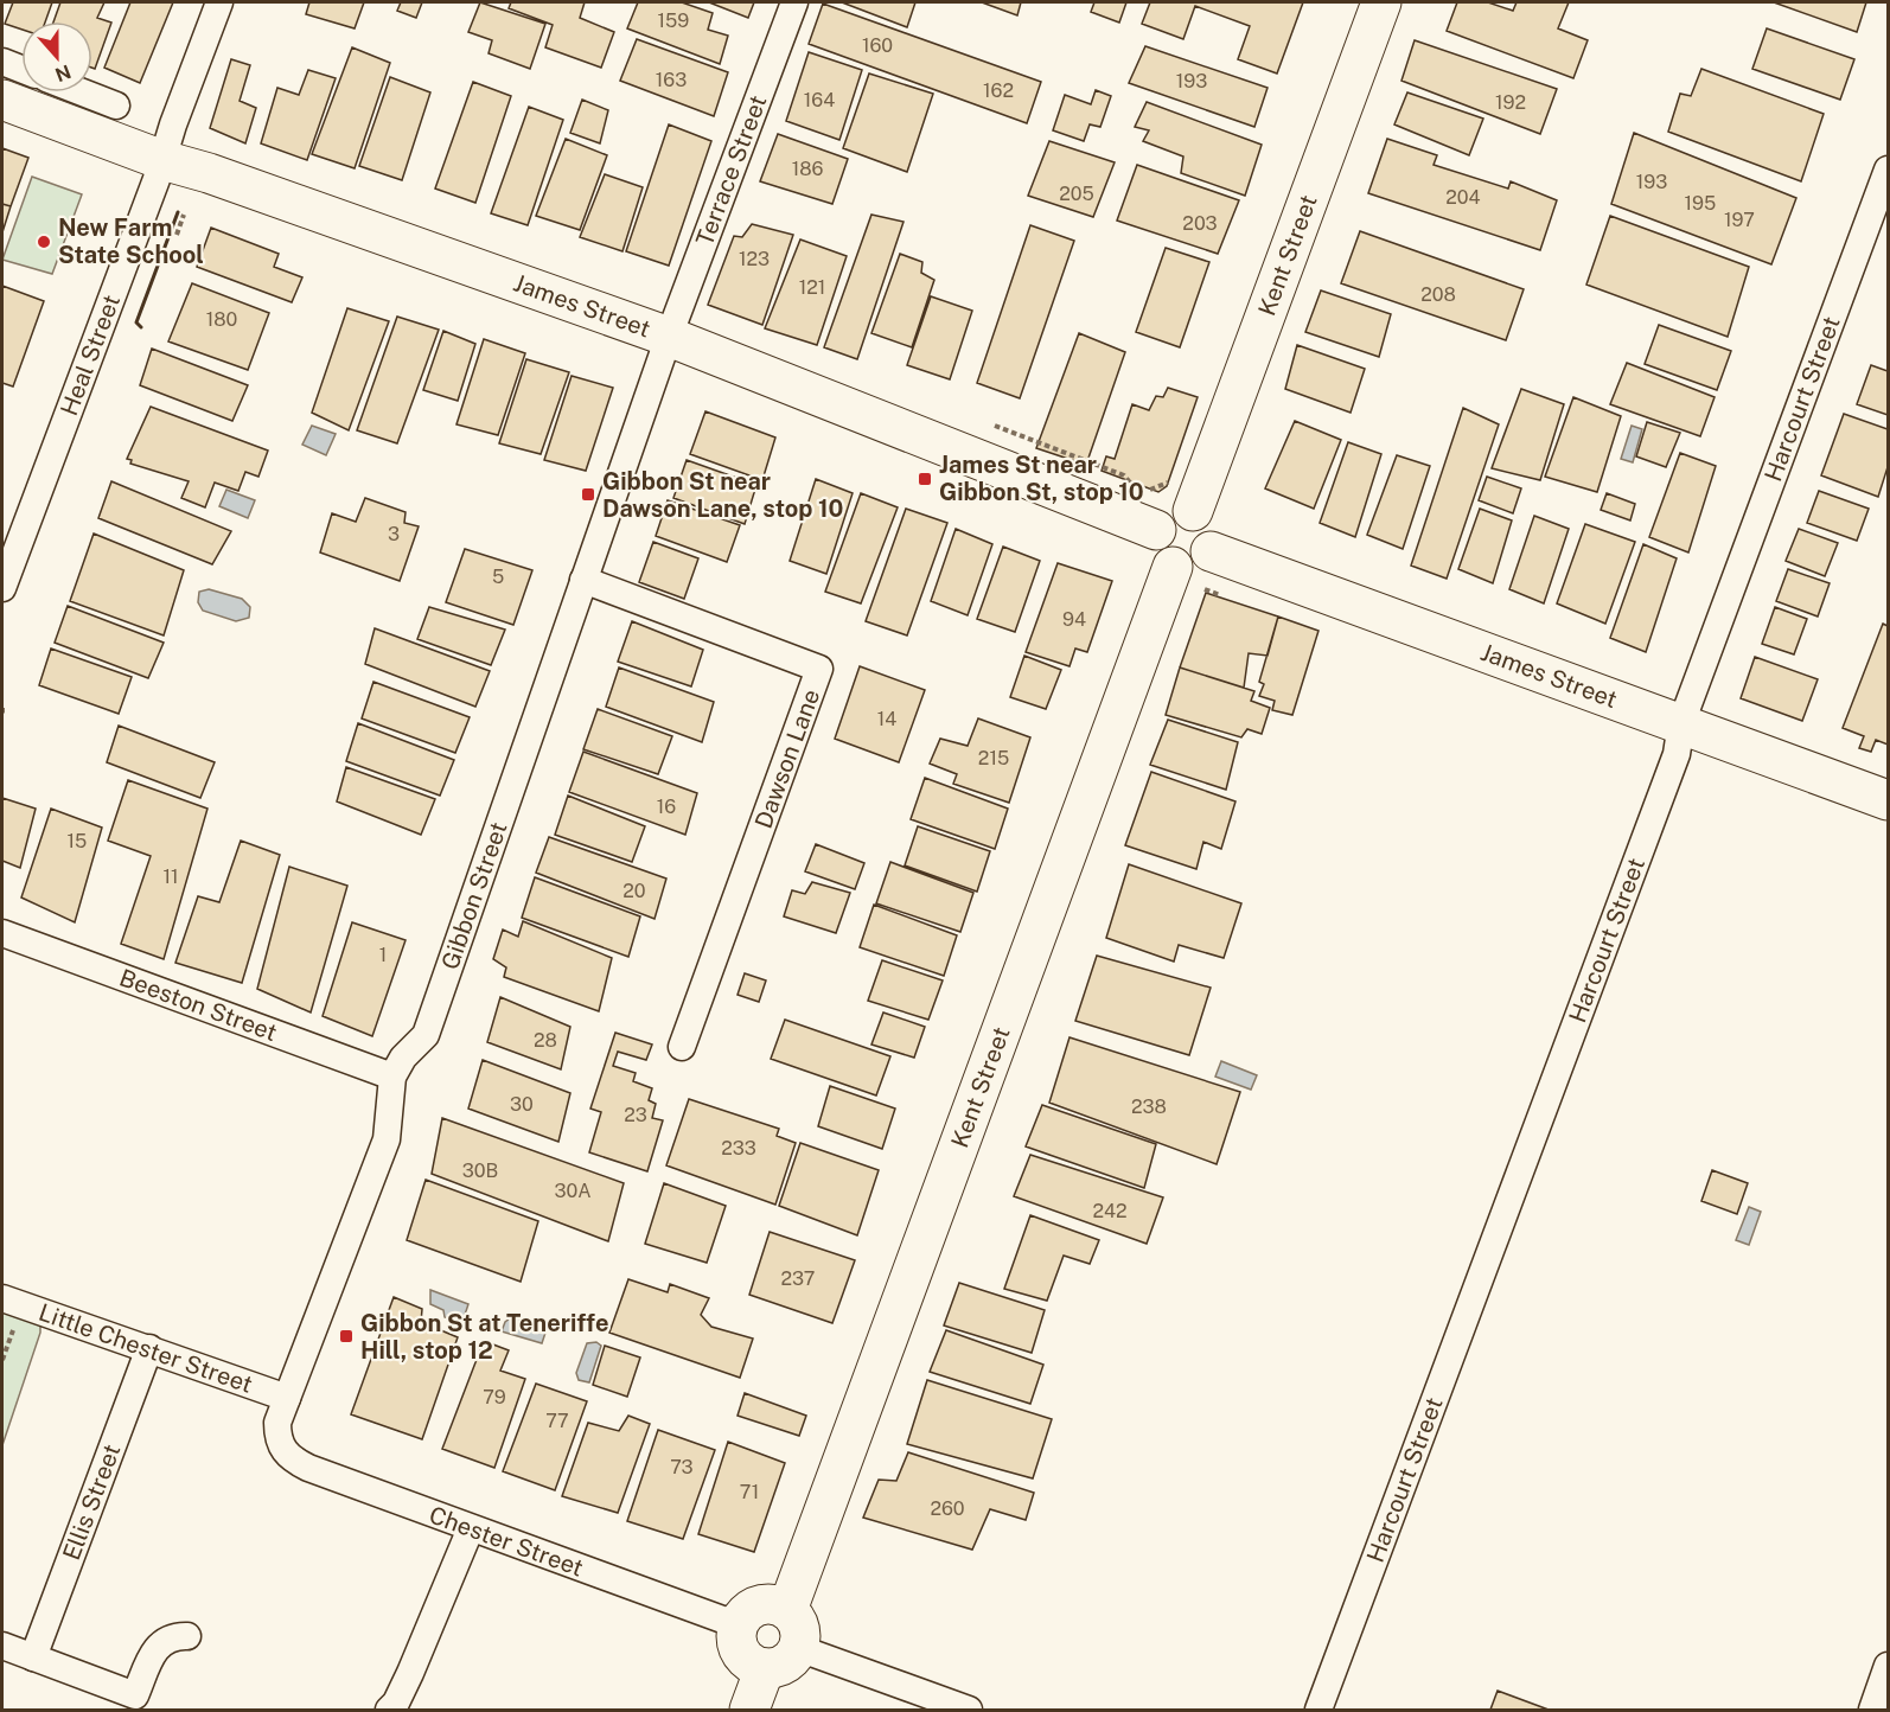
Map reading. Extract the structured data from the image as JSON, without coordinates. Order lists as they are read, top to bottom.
{
  "streets": {
    "street": [
      "Terrace Street",
      "Kent Street",
      "James Street",
      "Heal Street",
      "Harcourt Street",
      "Dawson Lane",
      "Gibbon Street",
      "Beeston Street",
      "Little Chester Street",
      "Ellis Street",
      "Chester Street"
    ]
  },
  "crossings": [
    ["Terrace Street", "James Street"],
    ["Terrace Street", "Gibbon Street"],
    ["Kent Street", "James Street"],
    ["Kent Street", "Chester Street"],
    ["James Street", "Heal Street"],
    ["James Street", "Harcourt Street"],
    ["James Street", "Gibbon Street"],
    ["Dawson Lane", "Gibbon Street"],
    ["Gibbon Street", "Beeston Street"],
    ["Gibbon Street", "Little Chester Street"],
    ["Gibbon Street", "Chester Street"],
    ["Little Chester Street", "Ellis Street"]
  ],
  "places": {
    "other": ["New Farm State School"],
    "transit": ["James St near Gibbon St, stop 10", "Gibbon St near Dawson Lane, stop 10", "Gibbon St at Teneriffe Hill, stop 12"]
  },
  "house_numbers": [
    "159",
    "160",
    "163",
    "193",
    "162",
    "164",
    "192",
    "186",
    "193",
    "205",
    "204",
    "195",
    "197",
    "203",
    "123",
    "121",
    "208",
    "180",
    "3",
    "5",
    "94",
    "14",
    "215",
    "16",
    "15",
    "11",
    "20",
    "1",
    "28",
    "30",
    "238",
    "23",
    "233",
    "30B",
    "30A",
    "242",
    "237",
    "79",
    "77",
    "73",
    "71",
    "260"
  ],
  "north": "bottom"
}
